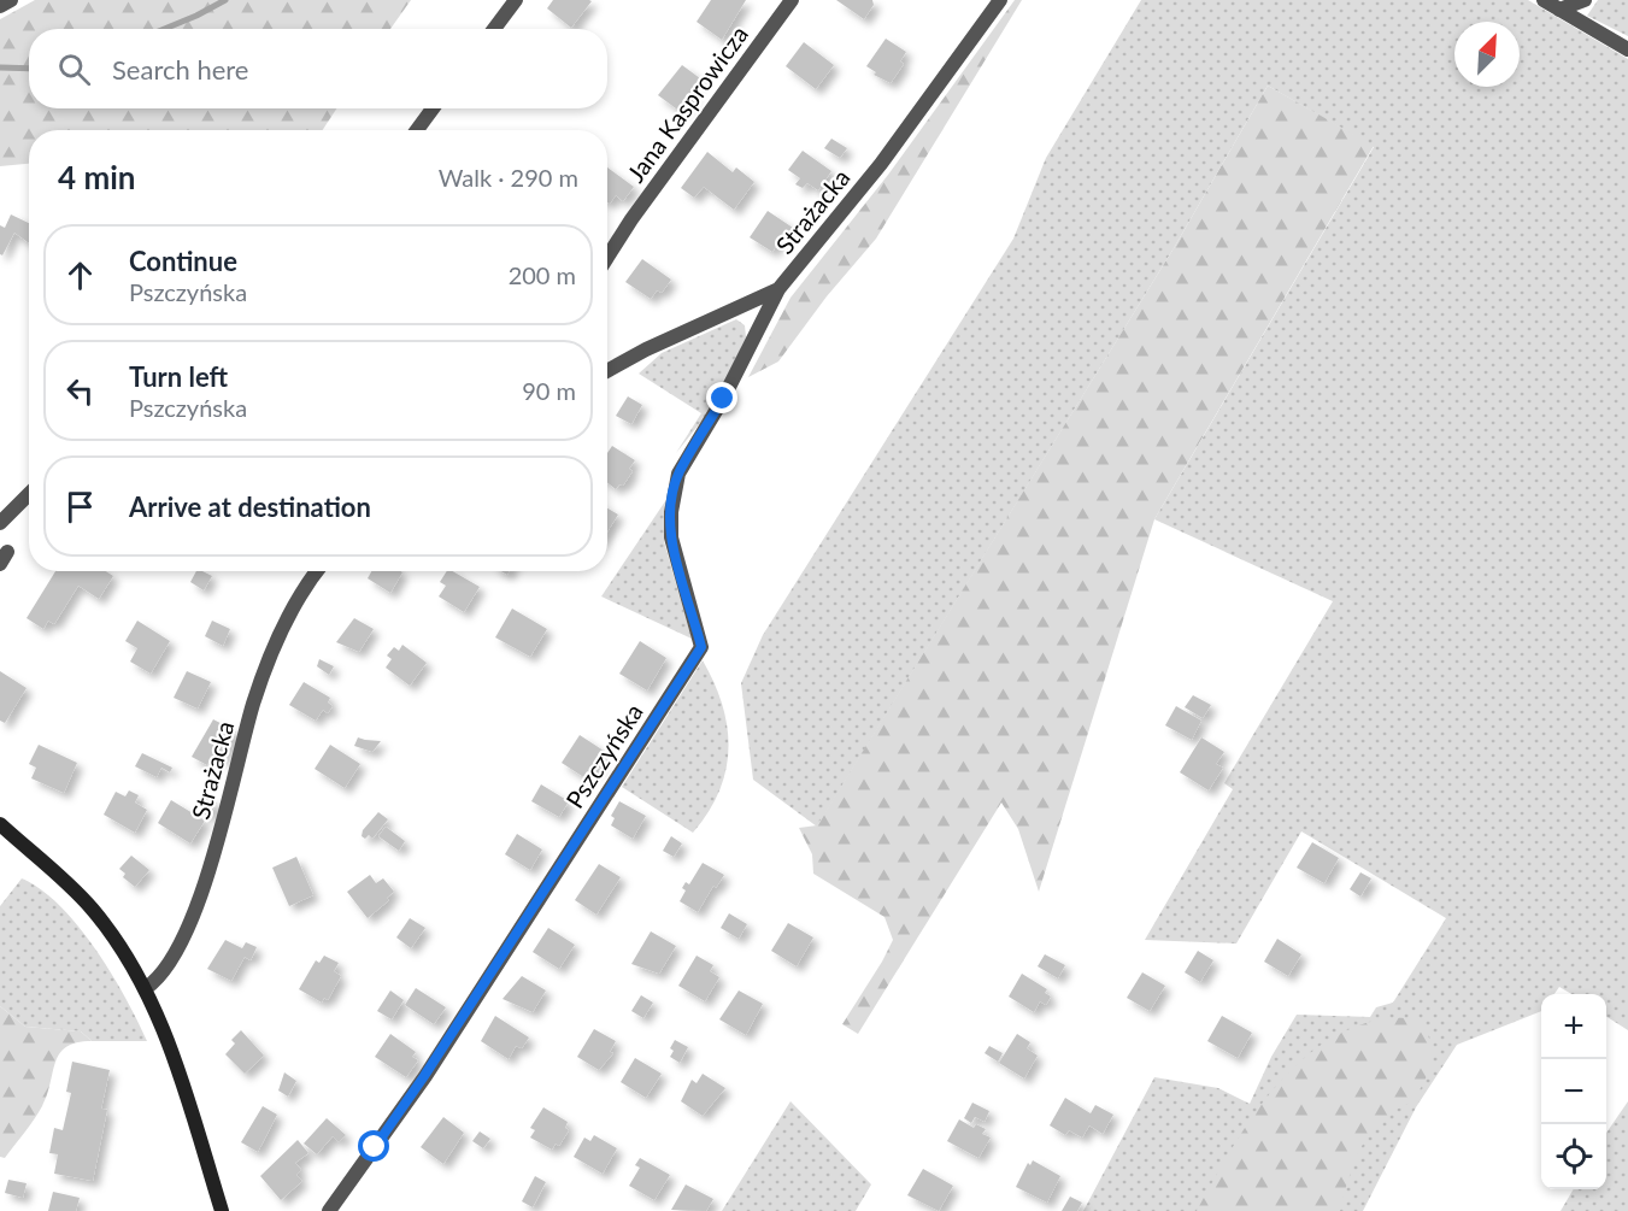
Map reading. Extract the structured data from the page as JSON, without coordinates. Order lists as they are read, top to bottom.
{
  "streets": {
    "street": ["Jana Kasprowicza", "Strażacka", "Pszczyńska"]
  },
  "crossings": [
    ["Strażacka", "Pszczyńska"]
  ],
  "north": "top right",
  "page": {
    "search": "Search here",
    "heading": ["4 min", "Walk · 290 m"],
    "list": [
      ["Continue", "Pszczyńska", "200 m"],
      ["Turn left", "Pszczyńska", "90 m"],
      "Arrive at destination"
    ],
    "map_buttons": ["+", "−"]
  }
}
